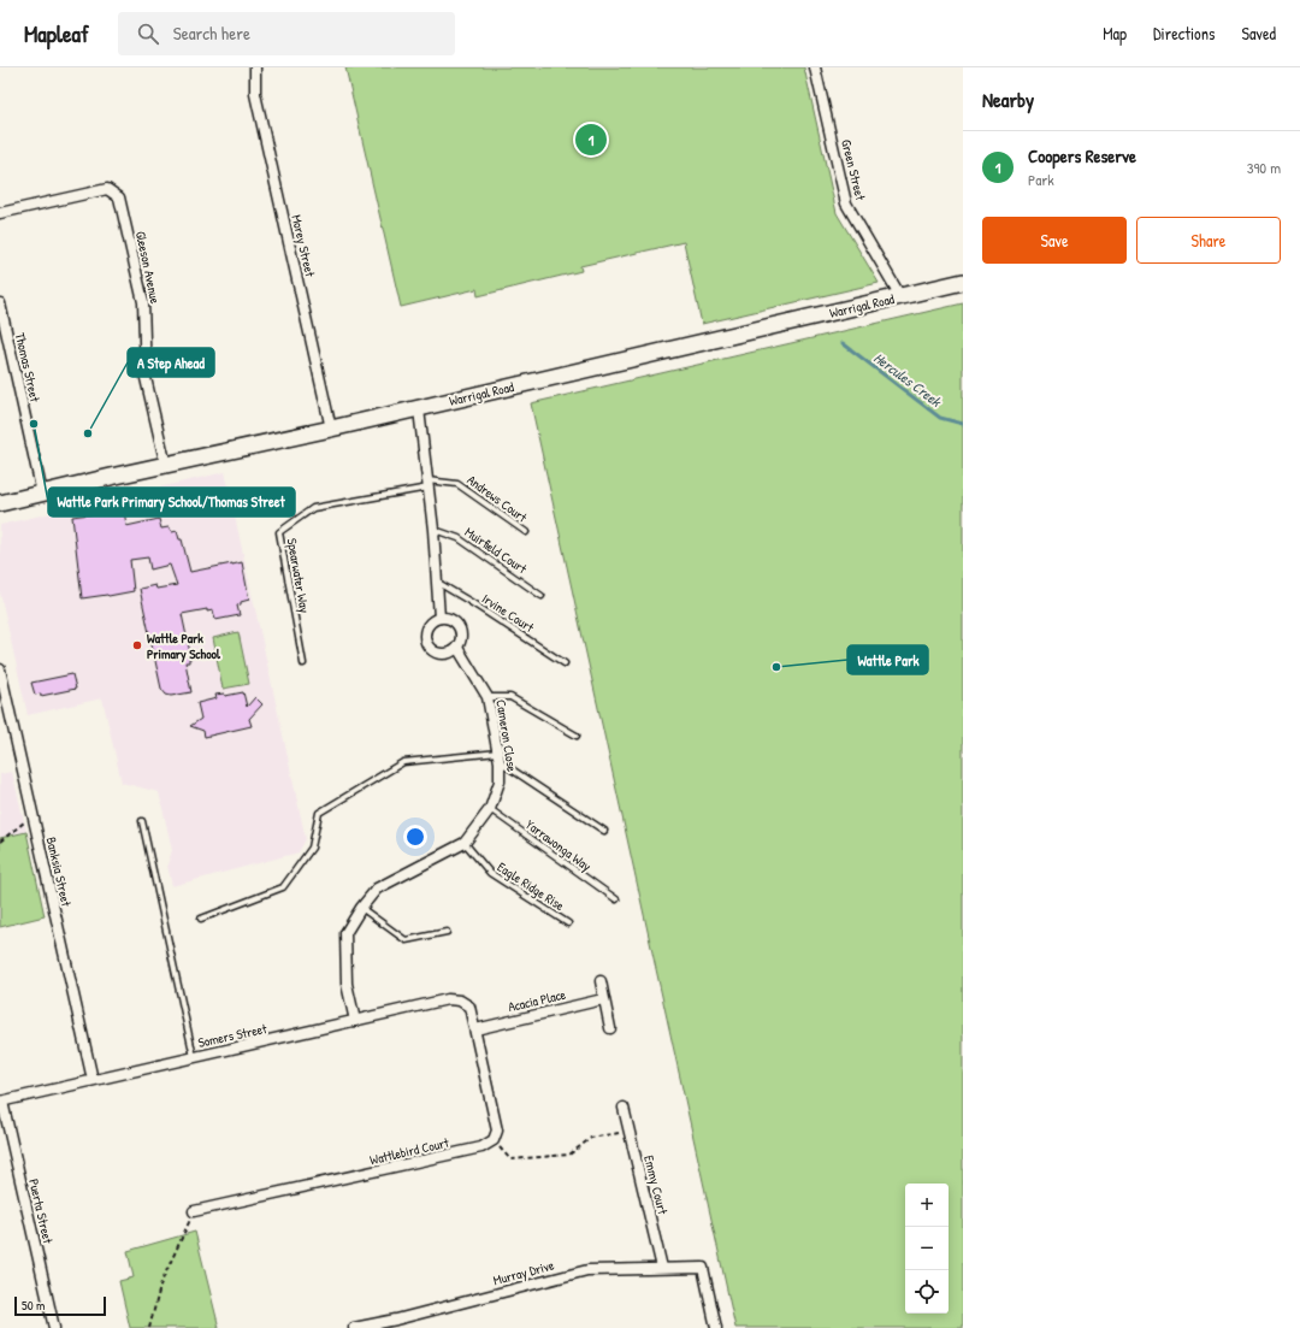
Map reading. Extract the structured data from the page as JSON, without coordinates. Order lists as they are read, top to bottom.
{
  "streets": {
    "main road": ["Warrigal Road"],
    "street": [
      "Green Street",
      "Morey Street",
      "Gleeson Avenue",
      "Thomas Street",
      "Cameron Close",
      "Banksia Street",
      "Acacia Place",
      "Somers Street",
      "Wattlebird Court",
      "Emmy Court",
      "Puerta Street",
      "Murray Drive"
    ],
    "lane": [
      "Andrews Court",
      "Muirfield Court",
      "Spearwater Way",
      "Irvine Court",
      "Yarrawonga Way",
      "Eagle Ridge Rise"
    ]
  },
  "crossings": [
    ["Green Street", "Warrigal Road"],
    ["Morey Street", "Warrigal Road"],
    ["Gleeson Avenue", "Warrigal Road"],
    ["Warrigal Road", "Thomas Street"],
    ["Andrews Court", "Spearwater Way"],
    ["Cameron Close", "Yarrawonga Way"],
    ["Cameron Close", "Eagle Ridge Rise"],
    ["Cameron Close", "Somers Street"],
    ["Banksia Street", "Somers Street"],
    ["Acacia Place", "Somers Street"],
    ["Somers Street", "Puerta Street"],
    ["Emmy Court", "Murray Drive"]
  ],
  "water": ["Hercules Creek"],
  "places": [
    "Wattle Park Primary School/Thomas Street",
    "A Step Ahead",
    "Wattle Park Primary School",
    "Wattle Park"
  ],
  "scale_bar": "50 m",
  "page": {
    "header": "Mapleaf",
    "search": "Search here",
    "nav": ["Map", "Directions", "Saved"],
    "heading": "Nearby",
    "pins": "1",
    "list": [
      {
        "mark": "1",
        "name": "Coopers Reserve",
        "note": "Park",
        "value": "390 m"
      }
    ],
    "buttons": ["Save", "Share"],
    "map_buttons": ["+", "−"],
    "scale": "50 m"
  }
}
